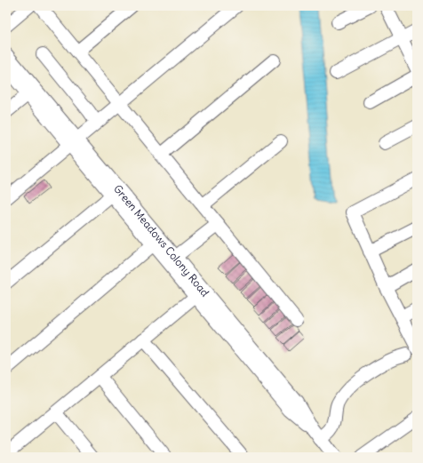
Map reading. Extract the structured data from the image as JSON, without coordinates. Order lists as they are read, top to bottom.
{
  "streets": {
    "street": ["Green Meadows Colony Road"]
  }
}
